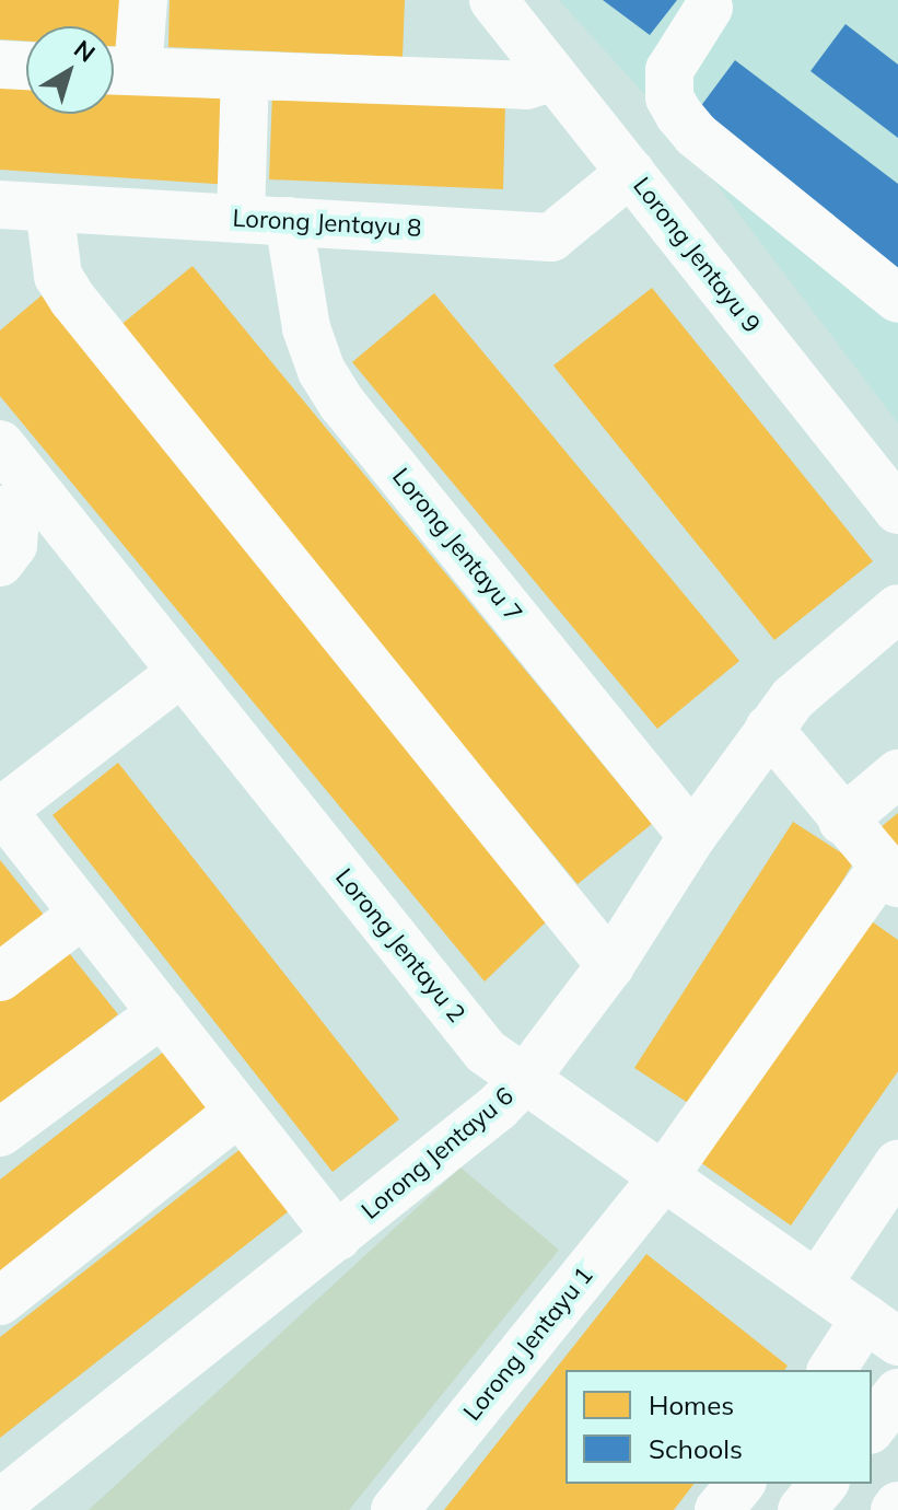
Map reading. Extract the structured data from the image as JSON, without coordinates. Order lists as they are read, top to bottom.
{
  "streets": {
    "main road": [
      "Lorong Jentayu 8",
      "Lorong Jentayu 9",
      "Lorong Jentayu 7",
      "Lorong Jentayu 2",
      "Lorong Jentayu 6",
      "Lorong Jentayu 1"
    ]
  },
  "crossings": [
    ["Lorong Jentayu 8", "Lorong Jentayu 9"],
    ["Lorong Jentayu 8", "Lorong Jentayu 7"],
    ["Lorong Jentayu 7", "Lorong Jentayu 6"],
    ["Lorong Jentayu 2", "Lorong Jentayu 6"],
    ["Lorong Jentayu 2", "Lorong Jentayu 1"]
  ],
  "legend": ["Homes", "Schools"],
  "north": "top right"
}
